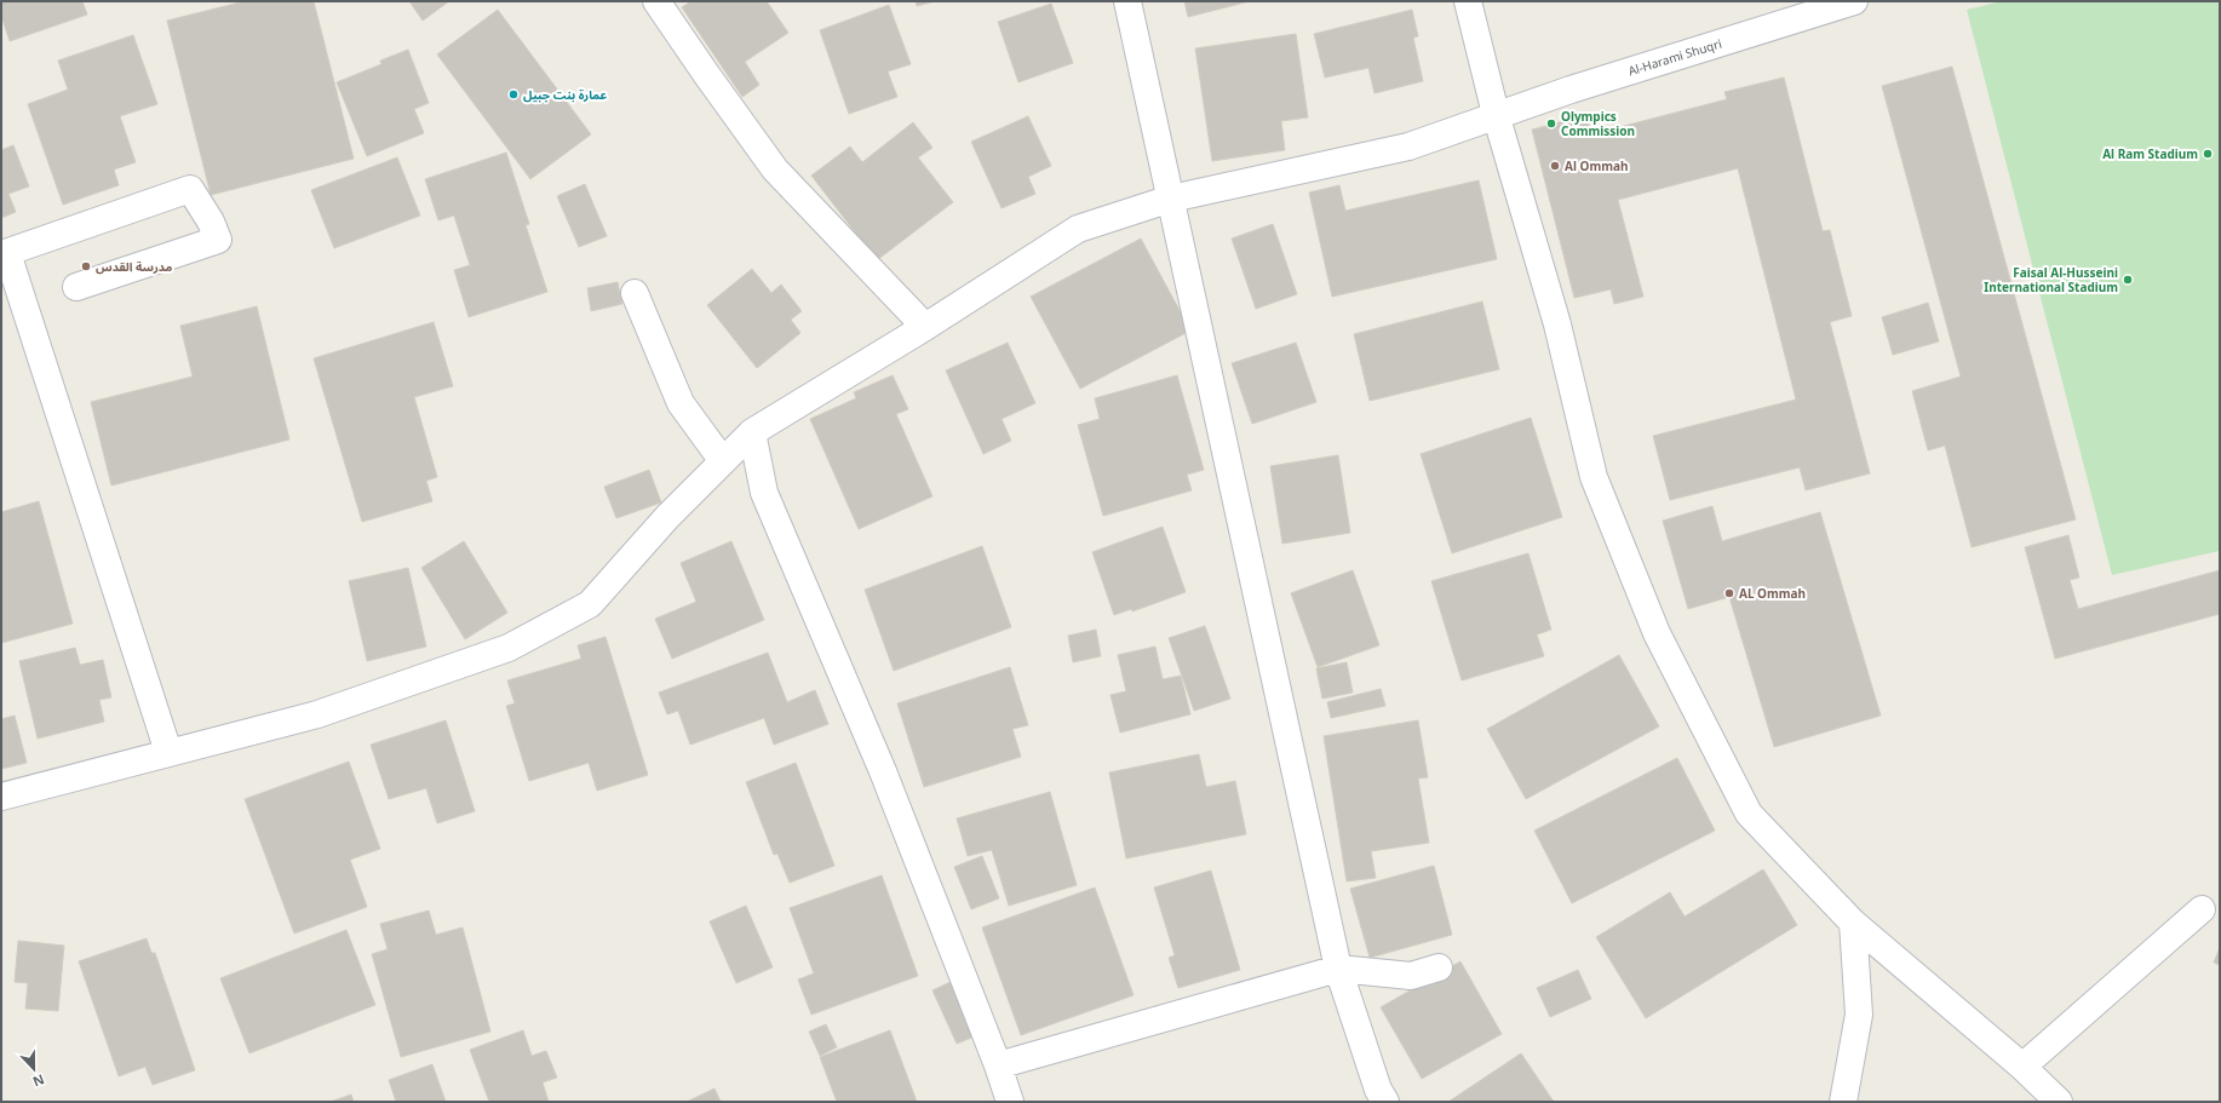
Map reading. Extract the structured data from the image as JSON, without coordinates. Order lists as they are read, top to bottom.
{
  "streets": {
    "street": ["Al-Harami Shuqri"]
  },
  "places": [
    "عمارة بنت جبيل",
    "Olympics Commission",
    "Al Ram Stadium",
    "Al Ommah",
    "مدرسة القدس",
    "Faisal Al-Husseini International Stadium",
    "AL Ommah"
  ],
  "north": "bottom"
}
